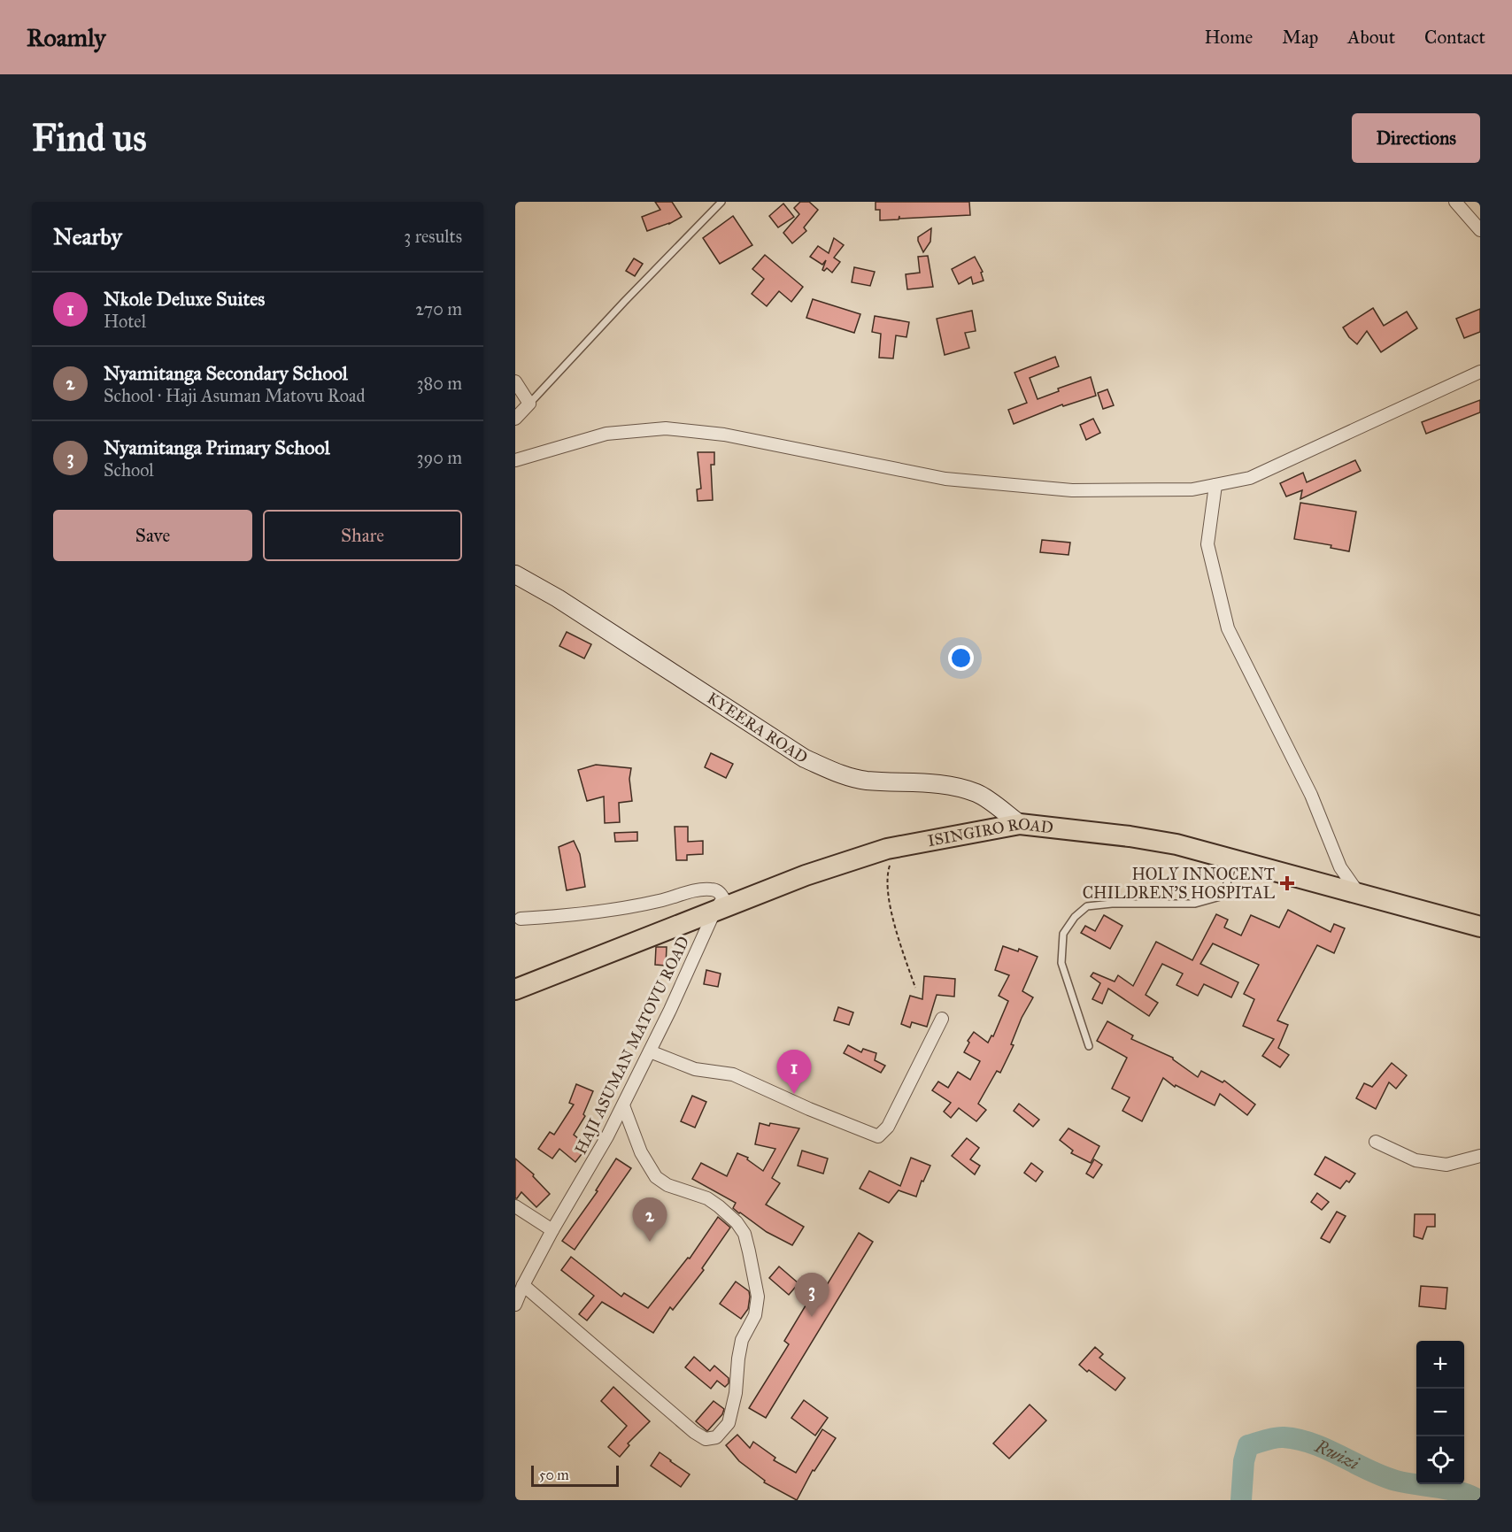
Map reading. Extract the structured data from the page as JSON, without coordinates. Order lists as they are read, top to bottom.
{
  "streets": {
    "main road": ["KYEERA ROAD", "ISINGIRO ROAD"],
    "street": ["HAJI ASUMAN MATOVU ROAD"]
  },
  "crossings": [
    ["KYEERA ROAD", "ISINGIRO ROAD"],
    ["ISINGIRO ROAD", "HAJI ASUMAN MATOVU ROAD"]
  ],
  "water": ["Rwizi"],
  "places": {
    "health": ["HOLY INNOCENT CHILDREN'S HOSPITAL"]
  },
  "scale_bar": "50 m",
  "page": {
    "header": "Roamly",
    "nav": [
      "Home",
      "Map",
      "About",
      "Contact"
    ],
    "buttons": [
      "Directions",
      ["Save", "Share"]
    ],
    "title": "Find us",
    "heading": ["Nearby", "3 results"],
    "list": [
      {
        "mark": "1",
        "name": "Nkole Deluxe Suites",
        "note": "Hotel",
        "value": "270 m"
      },
      {
        "mark": "2",
        "name": "Nyamitanga Secondary School",
        "note": "School · Haji Asuman Matovu Road",
        "value": "380 m"
      },
      {
        "mark": "3",
        "name": "Nyamitanga Primary School",
        "note": "School",
        "value": "390 m"
      }
    ],
    "pins": ["1", "2", "3"],
    "map_buttons": ["+", "−"],
    "scale": "50 m"
  }
}
